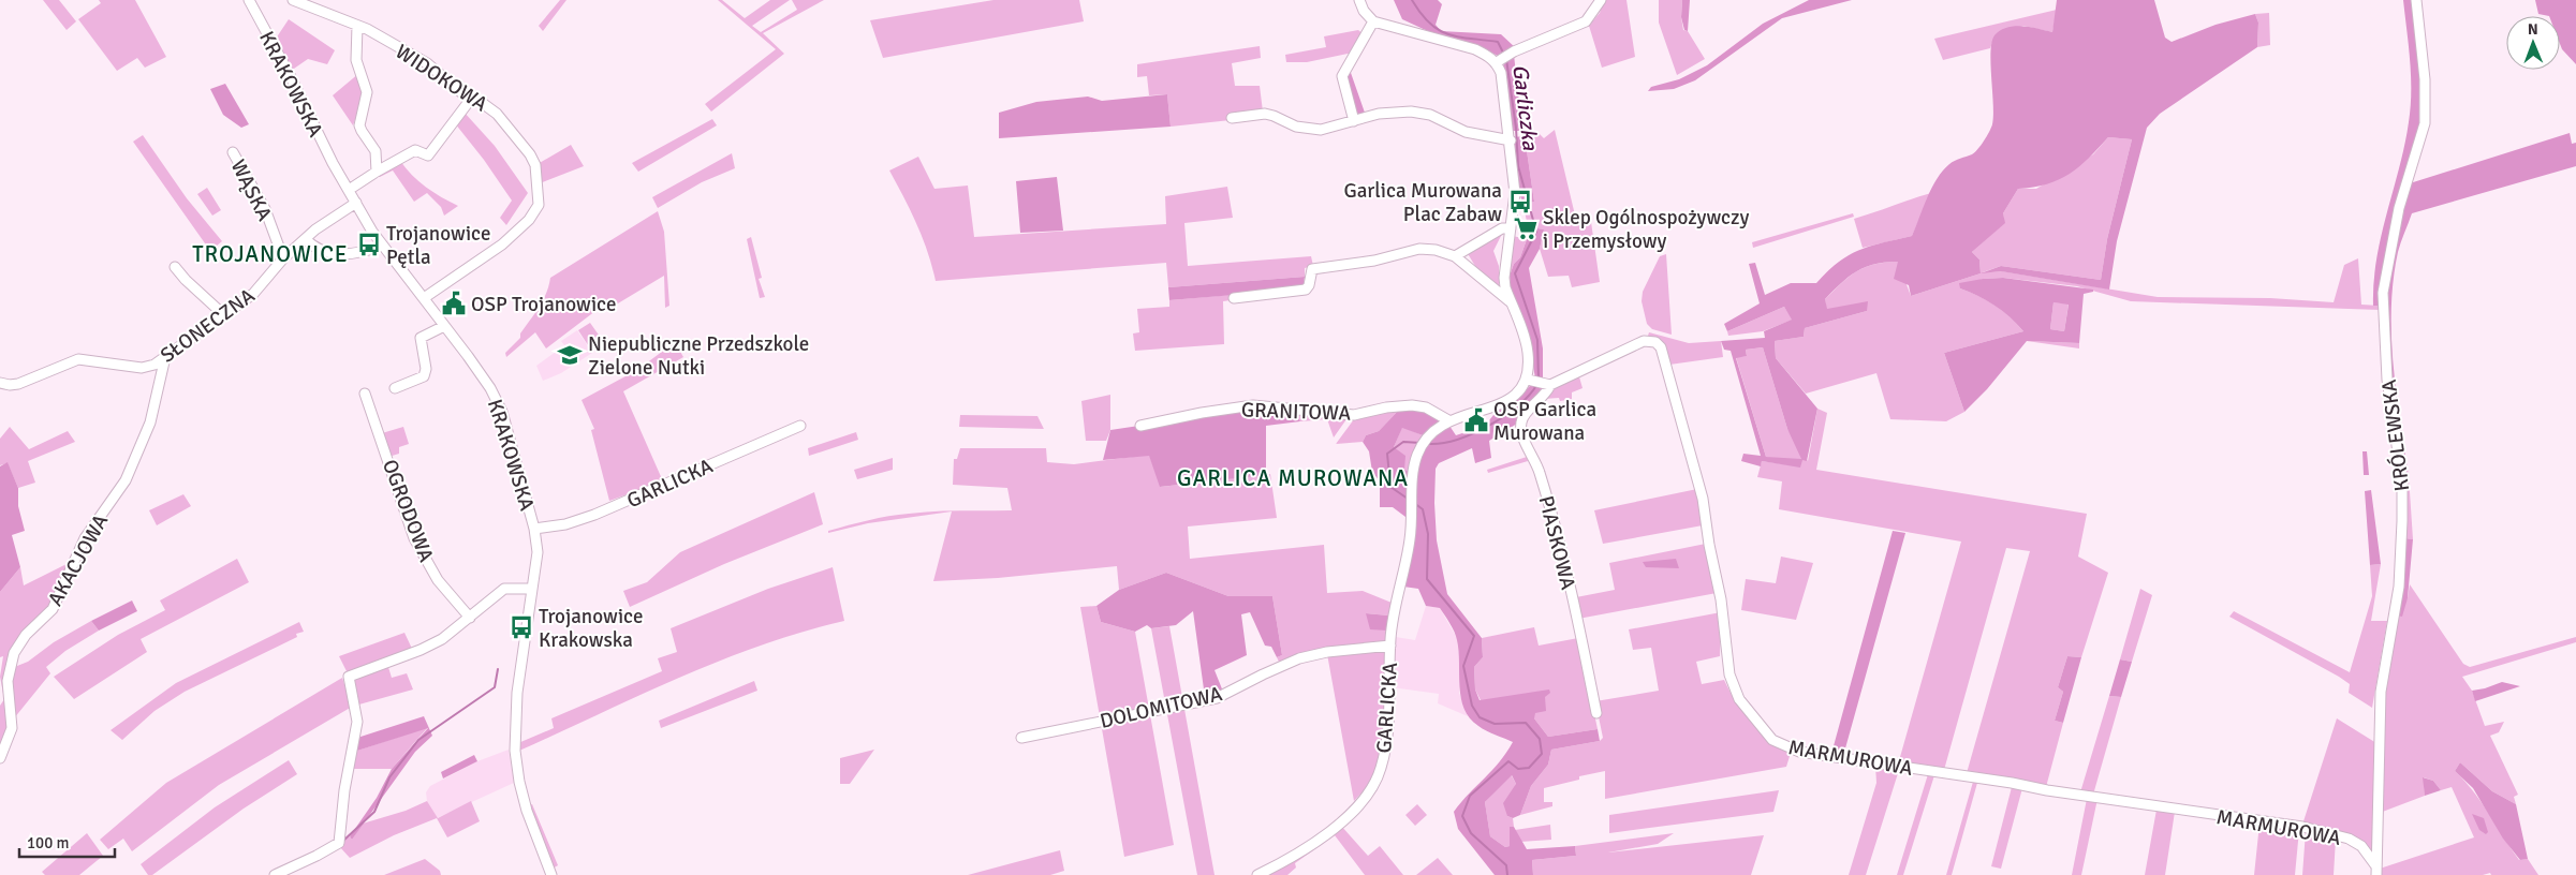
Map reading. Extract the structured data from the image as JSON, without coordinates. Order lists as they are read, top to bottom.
{
  "streets": {
    "street": [
      "WIDOKOWA",
      "KRAKOWSKA",
      "WĄSKA",
      "SŁONECZNA",
      "GRANITOWA",
      "KRÓLEWSKA",
      "GARLICKA",
      "OGRODOWA",
      "PIASKOWA",
      "AKACJOWA",
      "DOLOMITOWA",
      "MARMUROWA"
    ]
  },
  "crossings": [
    ["WIDOKOWA", "KRAKOWSKA"],
    ["KRAKOWSKA", "SŁONECZNA"],
    ["KRAKOWSKA", "GARLICKA"],
    ["WĄSKA", "SŁONECZNA"],
    ["SŁONECZNA", "AKACJOWA"],
    ["GRANITOWA", "GARLICKA"],
    ["KRÓLEWSKA", "MARMUROWA"],
    ["GARLICKA", "DOLOMITOWA"],
    ["PIASKOWA", "MARMUROWA"]
  ],
  "districts": ["TROJANOWICE", "GARLICA MUROWANA"],
  "water": ["Garliczka"],
  "places": {
    "bus stop": ["Garlica Murowana Plac Zabaw", "Trojanowice Pętla", "Trojanowice Krakowska"],
    "supermarket": ["Sklep Ogólnospożywczy i Przemysłowy"],
    "public building": ["OSP Trojanowice", "OSP Garlica Murowana"],
    "school or university": ["Niepubliczne Przedszkole Zielone Nutki"]
  },
  "scale_bar": "100 m",
  "north": "top"
}
